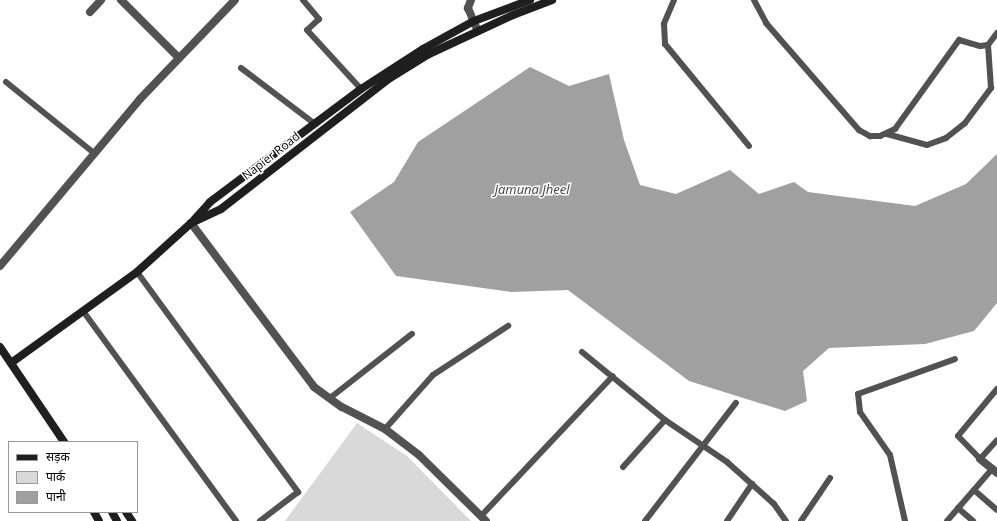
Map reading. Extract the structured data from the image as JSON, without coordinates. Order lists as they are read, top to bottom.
{
  "streets": {
    "main road": ["Napier Road"]
  },
  "water": ["Jamuna Jheel"],
  "legend": ["सड़क", "पार्क", "पानी"]
}
